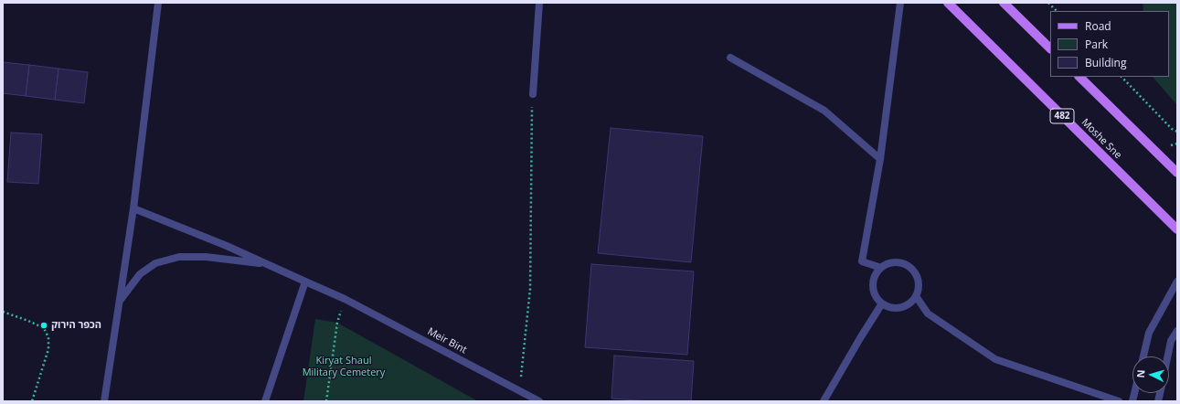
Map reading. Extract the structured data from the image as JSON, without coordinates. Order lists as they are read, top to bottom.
{
  "streets": {
    "main road": ["482", "Moshe Sne"],
    "street": ["Meir Bint"]
  },
  "parks": ["Kiryat Shaul Military Cemetery"],
  "places": ["הכפר הירוק"],
  "legend": ["Road", "Park", "Building"],
  "north": "left"
}
